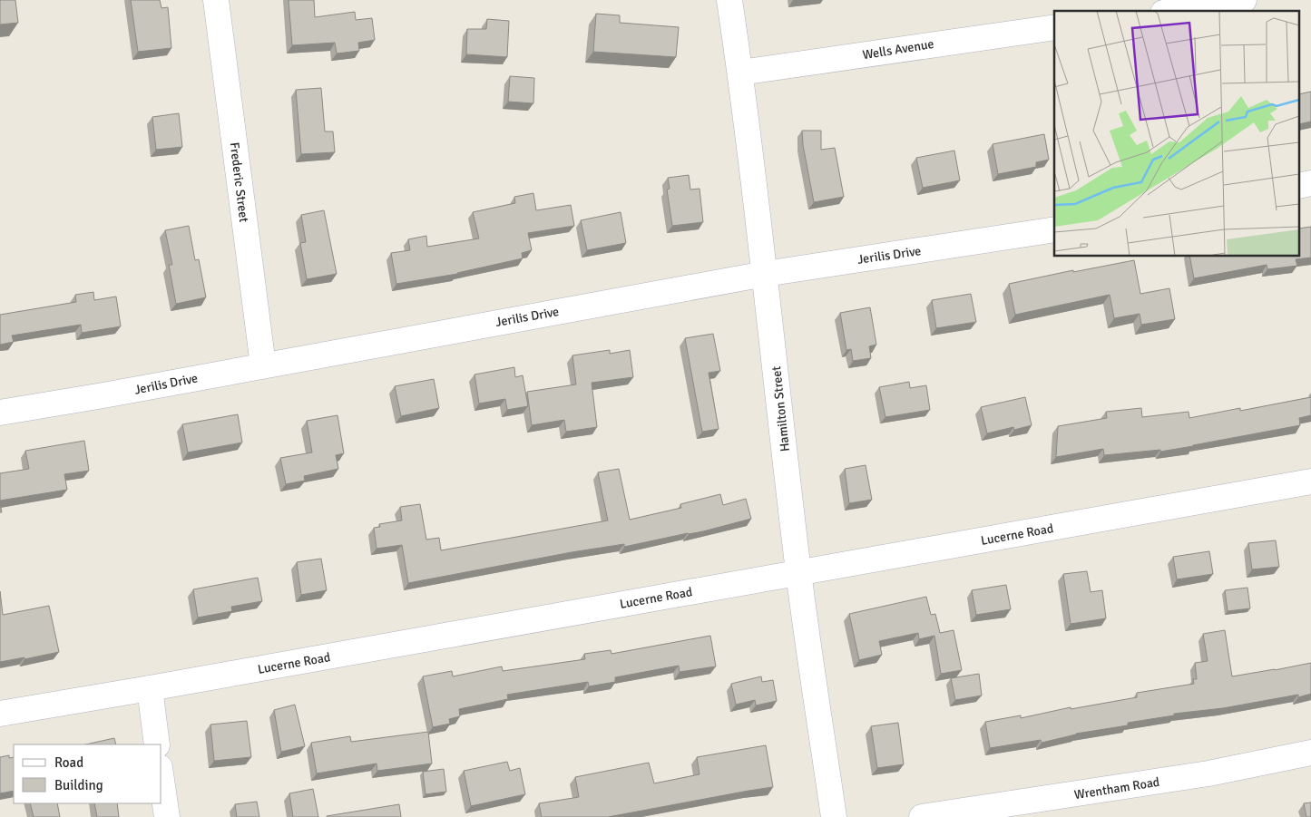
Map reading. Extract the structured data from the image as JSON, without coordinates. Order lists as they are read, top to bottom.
{
  "streets": {
    "street": [
      "Wells Avenue",
      "Frederic Street",
      "Jerilis Drive",
      "Hamilton Street",
      "Lucerne Road",
      "Wrentham Road"
    ]
  },
  "crossings": [
    ["Wells Avenue", "Hamilton Street"],
    ["Frederic Street", "Jerilis Drive"],
    ["Jerilis Drive", "Hamilton Street"],
    ["Hamilton Street", "Lucerne Road"]
  ],
  "legend": ["Road", "Building"]
}
